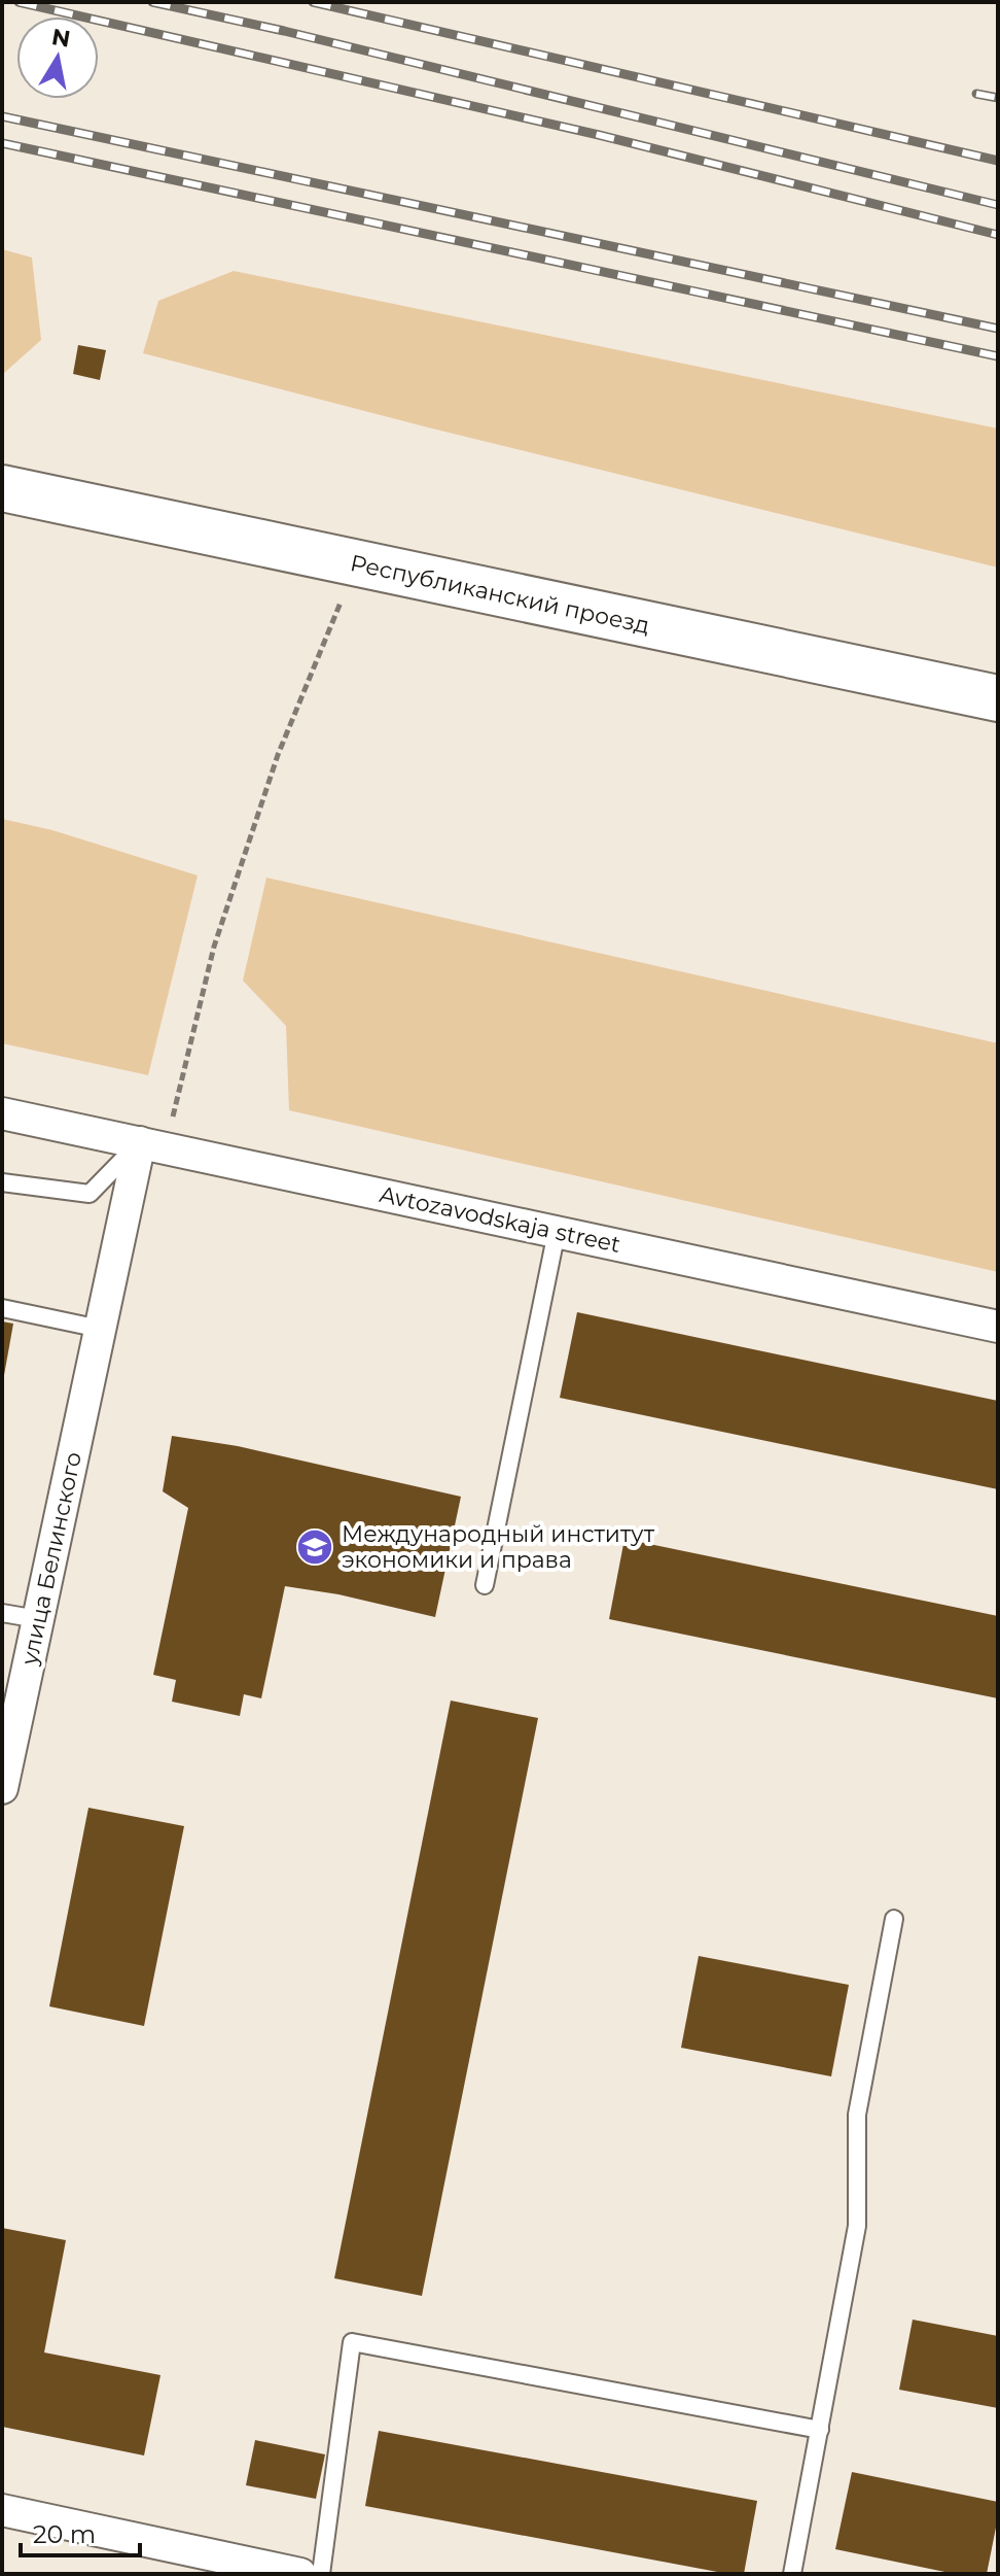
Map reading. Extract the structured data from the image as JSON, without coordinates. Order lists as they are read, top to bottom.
{
  "streets": {
    "main road": ["Республиканский проезд"],
    "street": ["Avtozavodskaja street", "улица Белинского"]
  },
  "crossings": [
    ["Avtozavodskaja street", "улица Белинского"]
  ],
  "places": {
    "school or university": ["Международный институт экономики и права"]
  },
  "scale_bar": "20 m",
  "north": "top"
}
